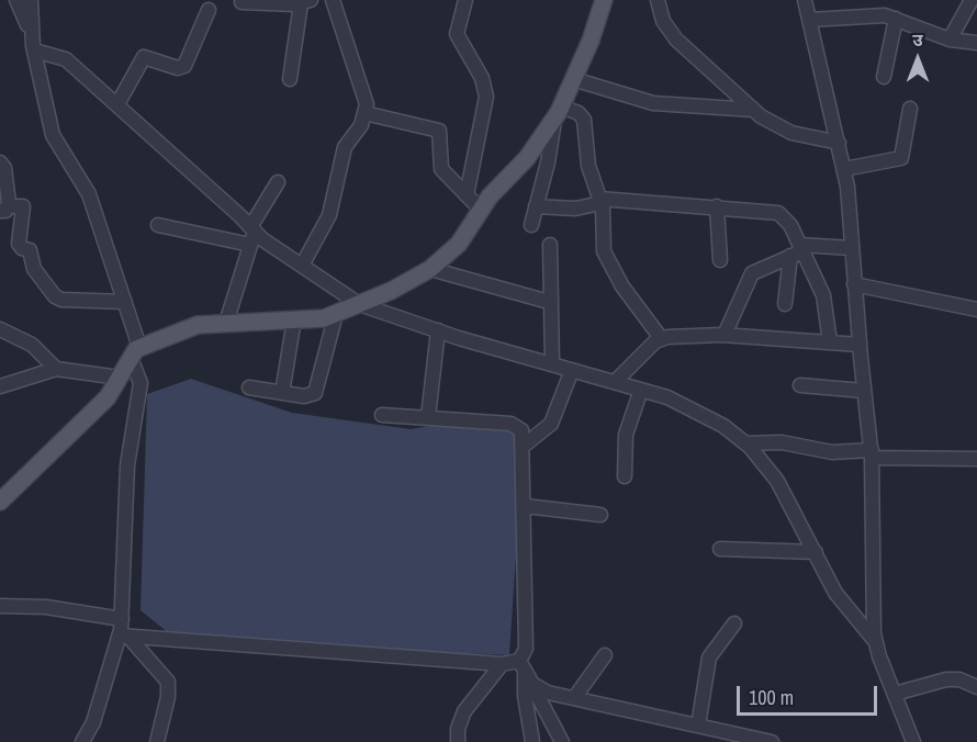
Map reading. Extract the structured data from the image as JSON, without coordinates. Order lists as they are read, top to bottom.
{
  "scale_bar": "100 m",
  "north": "top"
}
